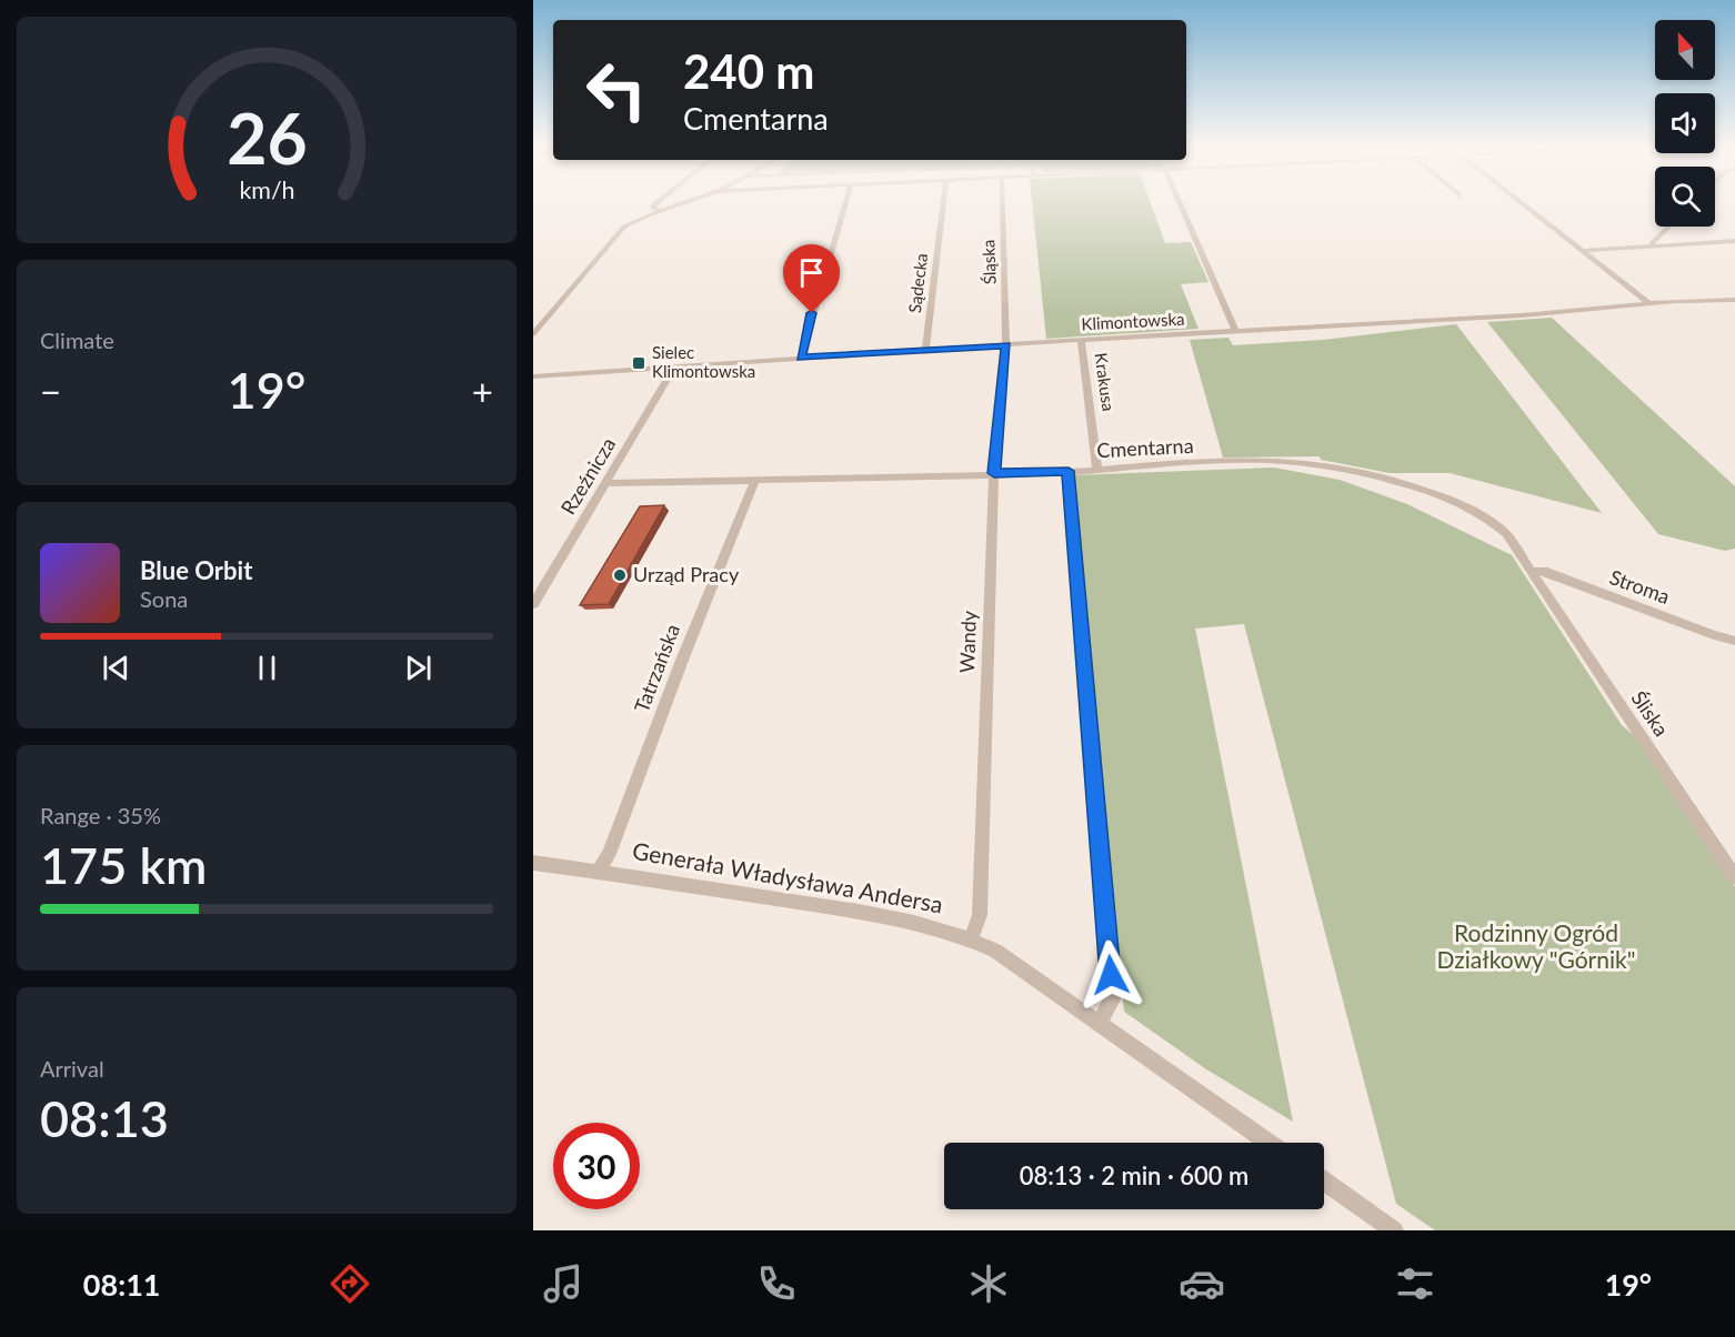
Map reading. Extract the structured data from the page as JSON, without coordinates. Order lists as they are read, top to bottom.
{
  "streets": {
    "street": [
      "Śląska",
      "Sądecka",
      "Klimontowska",
      "Krakusa",
      "Cmentarna",
      "Rzeźnicza",
      "Stroma",
      "Wandy",
      "Tatrzańska",
      "Śliska",
      "Generała Władysława Andersa"
    ]
  },
  "crossings": [
    ["Śląska", "Klimontowska"],
    ["Śląska", "Wandy"],
    ["Sądecka", "Klimontowska"],
    ["Klimontowska", "Krakusa"],
    ["Klimontowska", "Rzeźnicza"],
    ["Klimontowska", "Wandy"],
    ["Krakusa", "Cmentarna"],
    ["Cmentarna", "Rzeźnicza"],
    ["Cmentarna", "Stroma"],
    ["Cmentarna", "Wandy"],
    ["Cmentarna", "Tatrzańska"],
    ["Cmentarna", "Śliska"],
    ["Stroma", "Śliska"],
    ["Wandy", "Generała Władysława Andersa"],
    ["Tatrzańska", "Generała Władysława Andersa"]
  ],
  "parks": ["Rodzinny Ogród Działkowy \"Górnik\""],
  "places": {
    "transit": ["Sielec Klimontowska"],
    "other": ["Urząd Pracy"]
  },
  "north": "top",
  "page": {
    "turn": ["240 m", "Cmentarna"],
    "tile": [
      "Climate",
      ["Range · 35%", "175 km"],
      ["Arrival", "08:13"]
    ],
    "heat": ["−", "19°", "+"],
    "song": ["Blue Orbit", "Sona"],
    "limit": "30",
    "trip": "08:13 · 2 min · 600 m",
    "tabs": ["08:11", "19°"],
    "gauge": ["26", "km/h"]
  }
}
